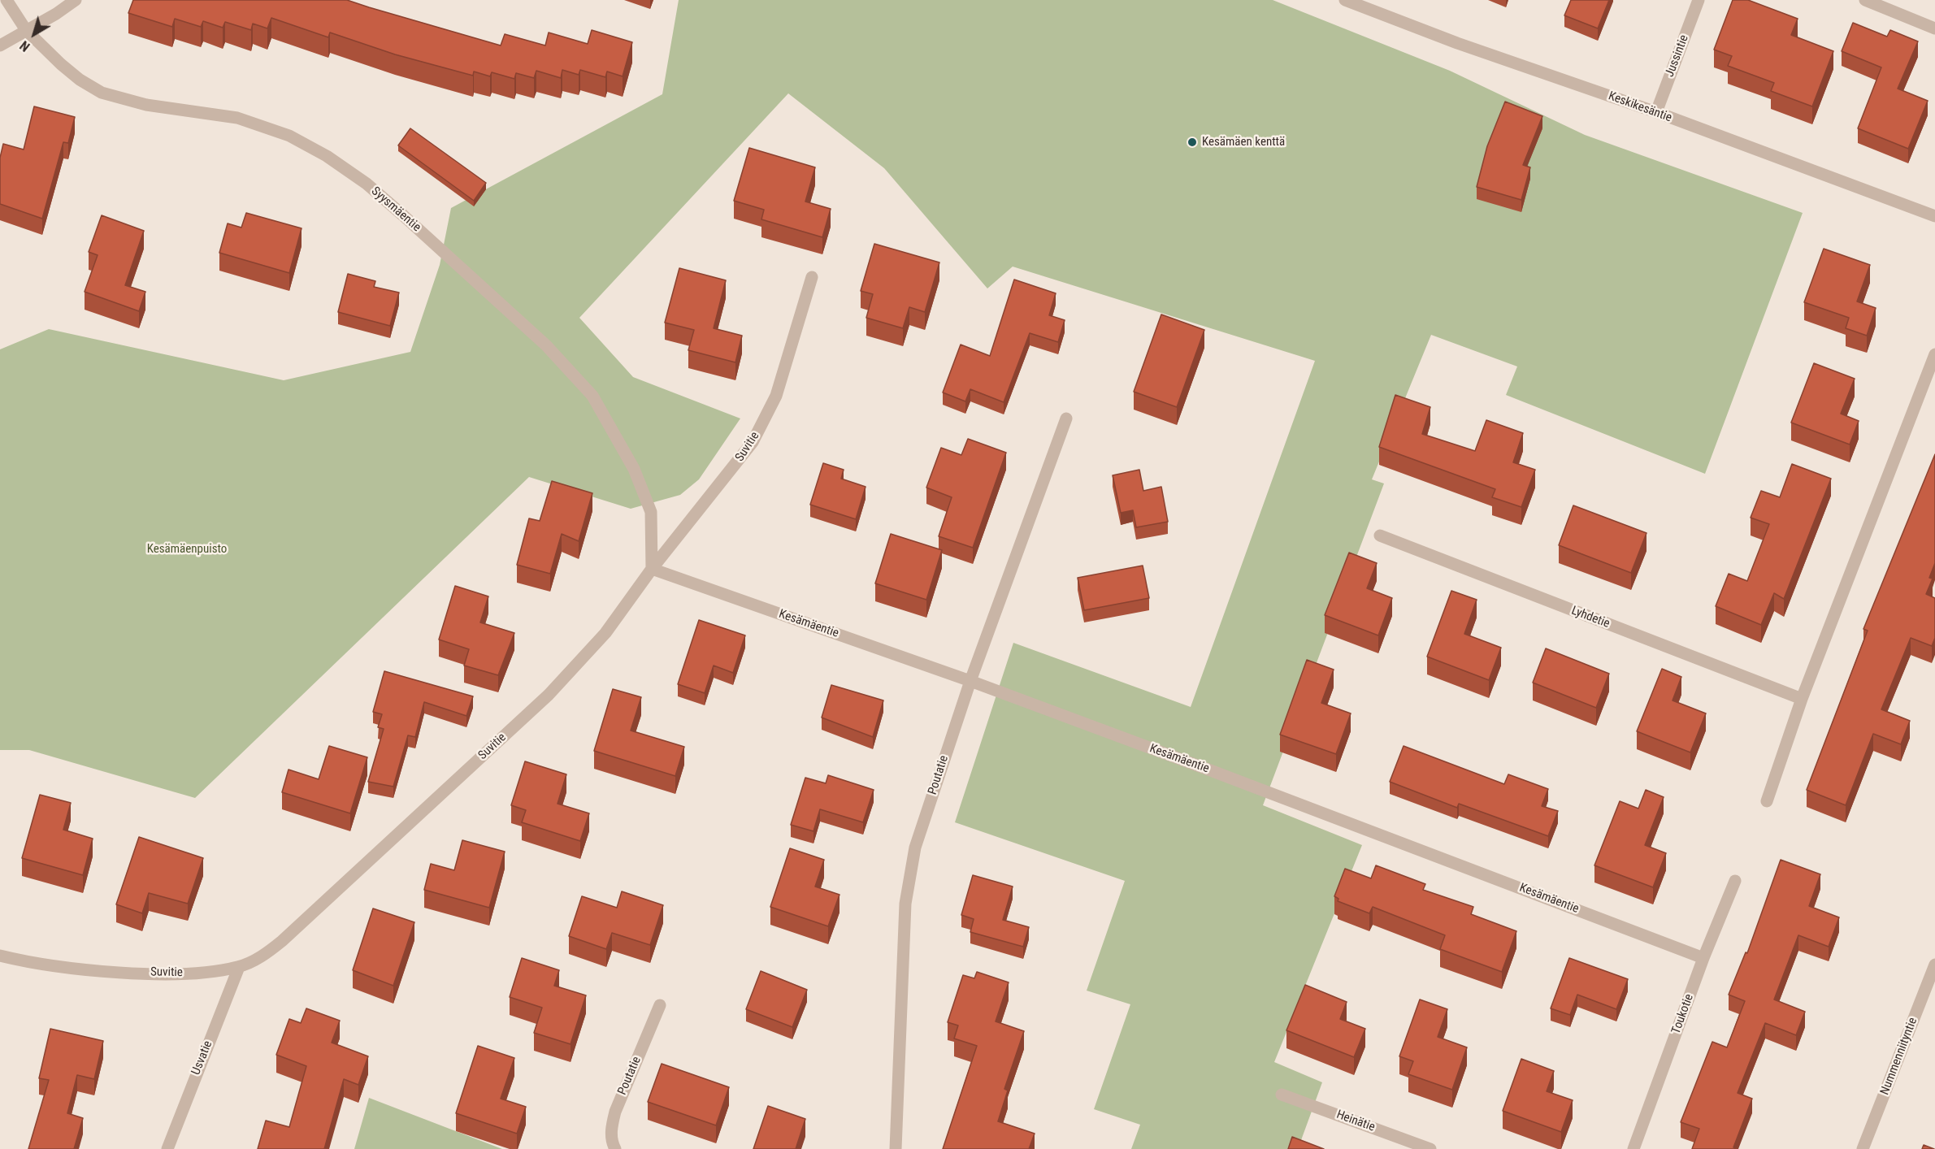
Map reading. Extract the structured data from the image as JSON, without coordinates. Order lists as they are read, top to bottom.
{
  "streets": {
    "street": [
      "Jussintie",
      "Keskikesäntie",
      "Syysmäentie",
      "Suvitie",
      "Lyhdetie",
      "Kesämäentie",
      "Poutatie",
      "Toukotie",
      "Nummenniityntie",
      "Usvatie",
      "Heinätie"
    ]
  },
  "crossings": [
    ["Jussintie", "Keskikesäntie"],
    ["Syysmäentie", "Suvitie"],
    ["Syysmäentie", "Kesämäentie"],
    ["Suvitie", "Kesämäentie"],
    ["Suvitie", "Usvatie"],
    ["Kesämäentie", "Poutatie"],
    ["Kesämäentie", "Toukotie"]
  ],
  "parks": ["Kesämäenpuisto"],
  "places": ["Kesämäen kenttä"],
  "north": "bottom left"
}
